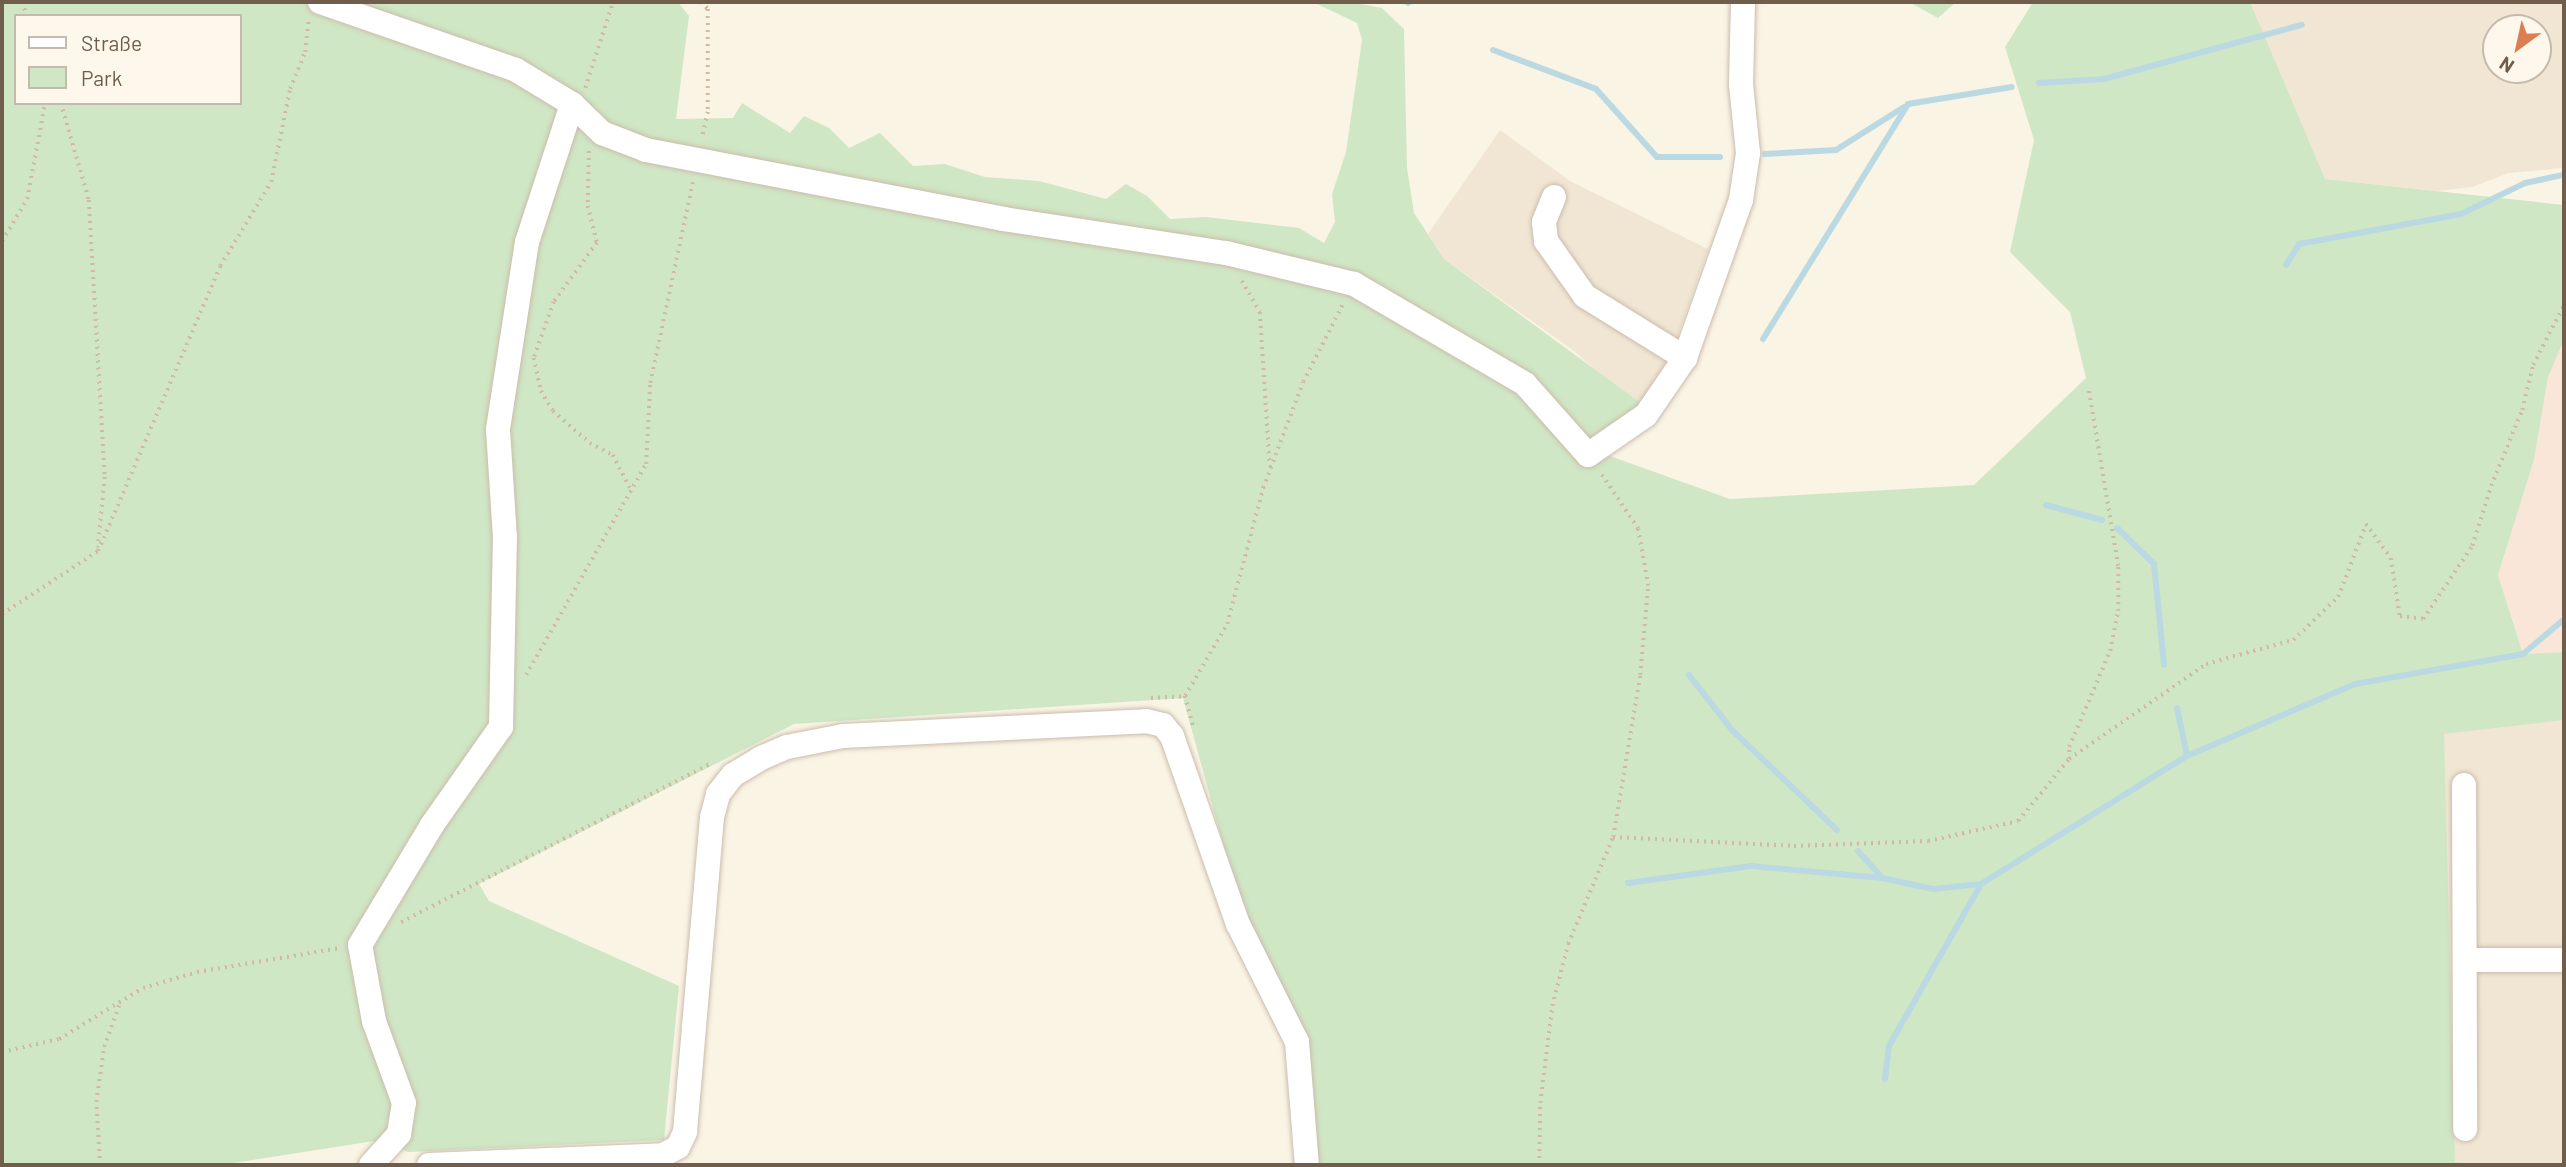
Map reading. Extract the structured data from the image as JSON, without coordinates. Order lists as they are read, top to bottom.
{
  "legend": ["Straße", "Park"],
  "north": "bottom left"
}
